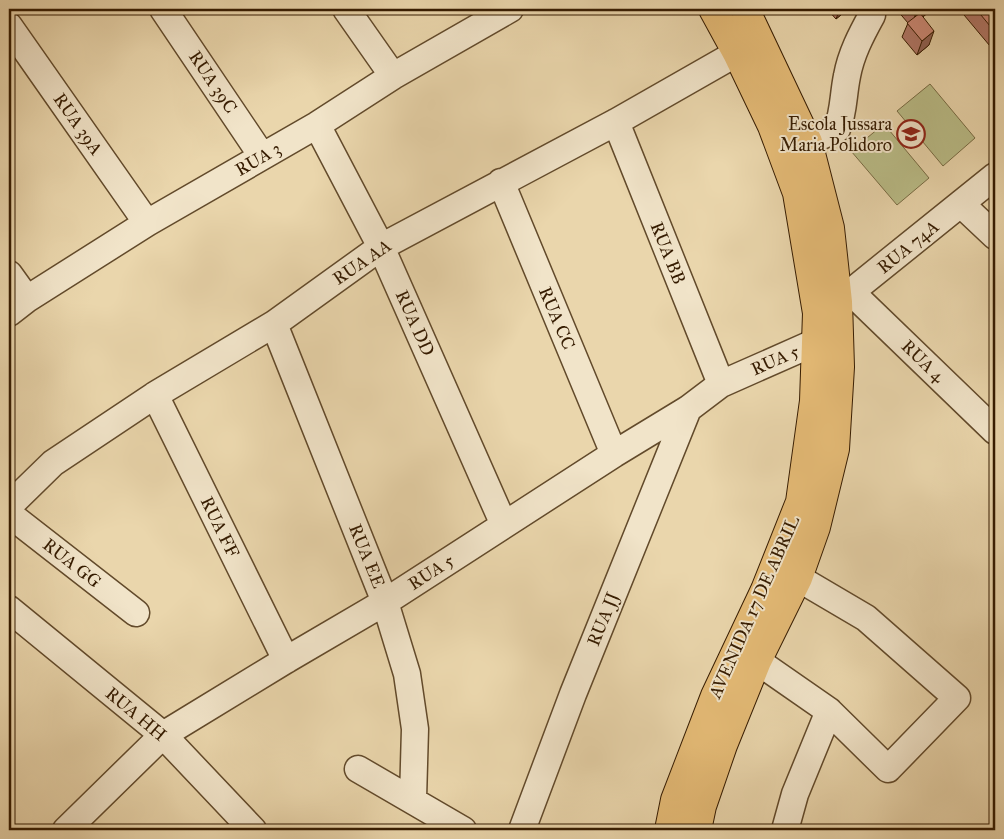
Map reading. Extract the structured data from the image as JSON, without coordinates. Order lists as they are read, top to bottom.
{
  "streets": {
    "main road": ["AVENIDA 17 DE ABRIL"],
    "street": [
      "RUA 39C",
      "RUA 39A",
      "RUA 3",
      "RUA 74A",
      "RUA BB",
      "RUA AA",
      "RUA CC",
      "RUA DD",
      "RUA 5",
      "RUA 4",
      "RUA FF",
      "RUA EE",
      "RUA GG",
      "RUA JJ",
      "RUA HH"
    ]
  },
  "crossings": [
    ["RUA 39C", "RUA 3"],
    ["RUA 39A", "RUA 3"],
    ["RUA 3", "RUA DD"],
    ["RUA 74A", "RUA 4"],
    ["RUA 74A", "AVENIDA 17 DE ABRIL"],
    ["RUA BB", "RUA AA"],
    ["RUA BB", "RUA 5"],
    ["RUA AA", "RUA CC"],
    ["RUA AA", "RUA DD"],
    ["RUA AA", "RUA FF"],
    ["RUA AA", "RUA EE"],
    ["RUA AA", "AVENIDA 17 DE ABRIL"],
    ["RUA CC", "RUA 5"],
    ["RUA DD", "RUA 5"],
    ["RUA 5", "RUA FF"],
    ["RUA 5", "RUA EE"],
    ["RUA 5", "AVENIDA 17 DE ABRIL"],
    ["RUA 5", "RUA JJ"],
    ["RUA 5", "RUA HH"],
    ["RUA 4", "AVENIDA 17 DE ABRIL"]
  ],
  "places": {
    "school or university": ["Escola Jussara Maria Polidoro"]
  }
}
